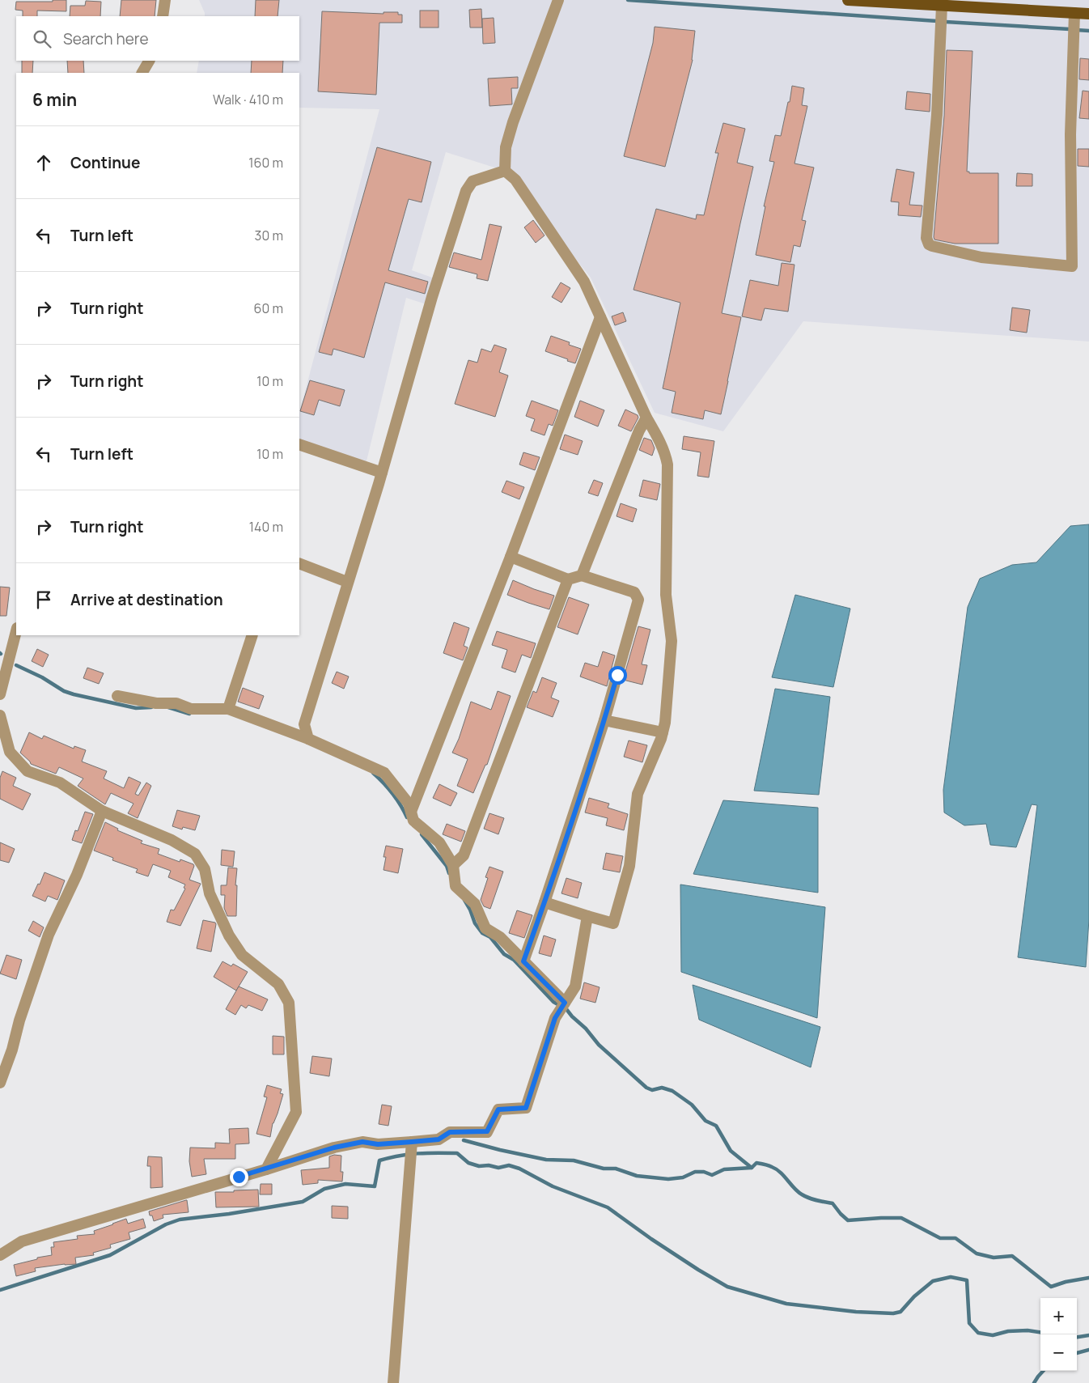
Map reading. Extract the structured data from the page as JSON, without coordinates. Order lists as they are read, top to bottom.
{
  "page": {
    "search": "Search here",
    "heading": ["6 min", "Walk · 410 m"],
    "list": [
      ["Continue", "160 m"],
      ["Turn left", "30 m"],
      ["Turn right", "60 m"],
      ["Turn right", "10 m"],
      ["Turn left", "10 m"],
      ["Turn right", "140 m"],
      "Arrive at destination"
    ],
    "map_buttons": ["+", "−"]
  }
}
